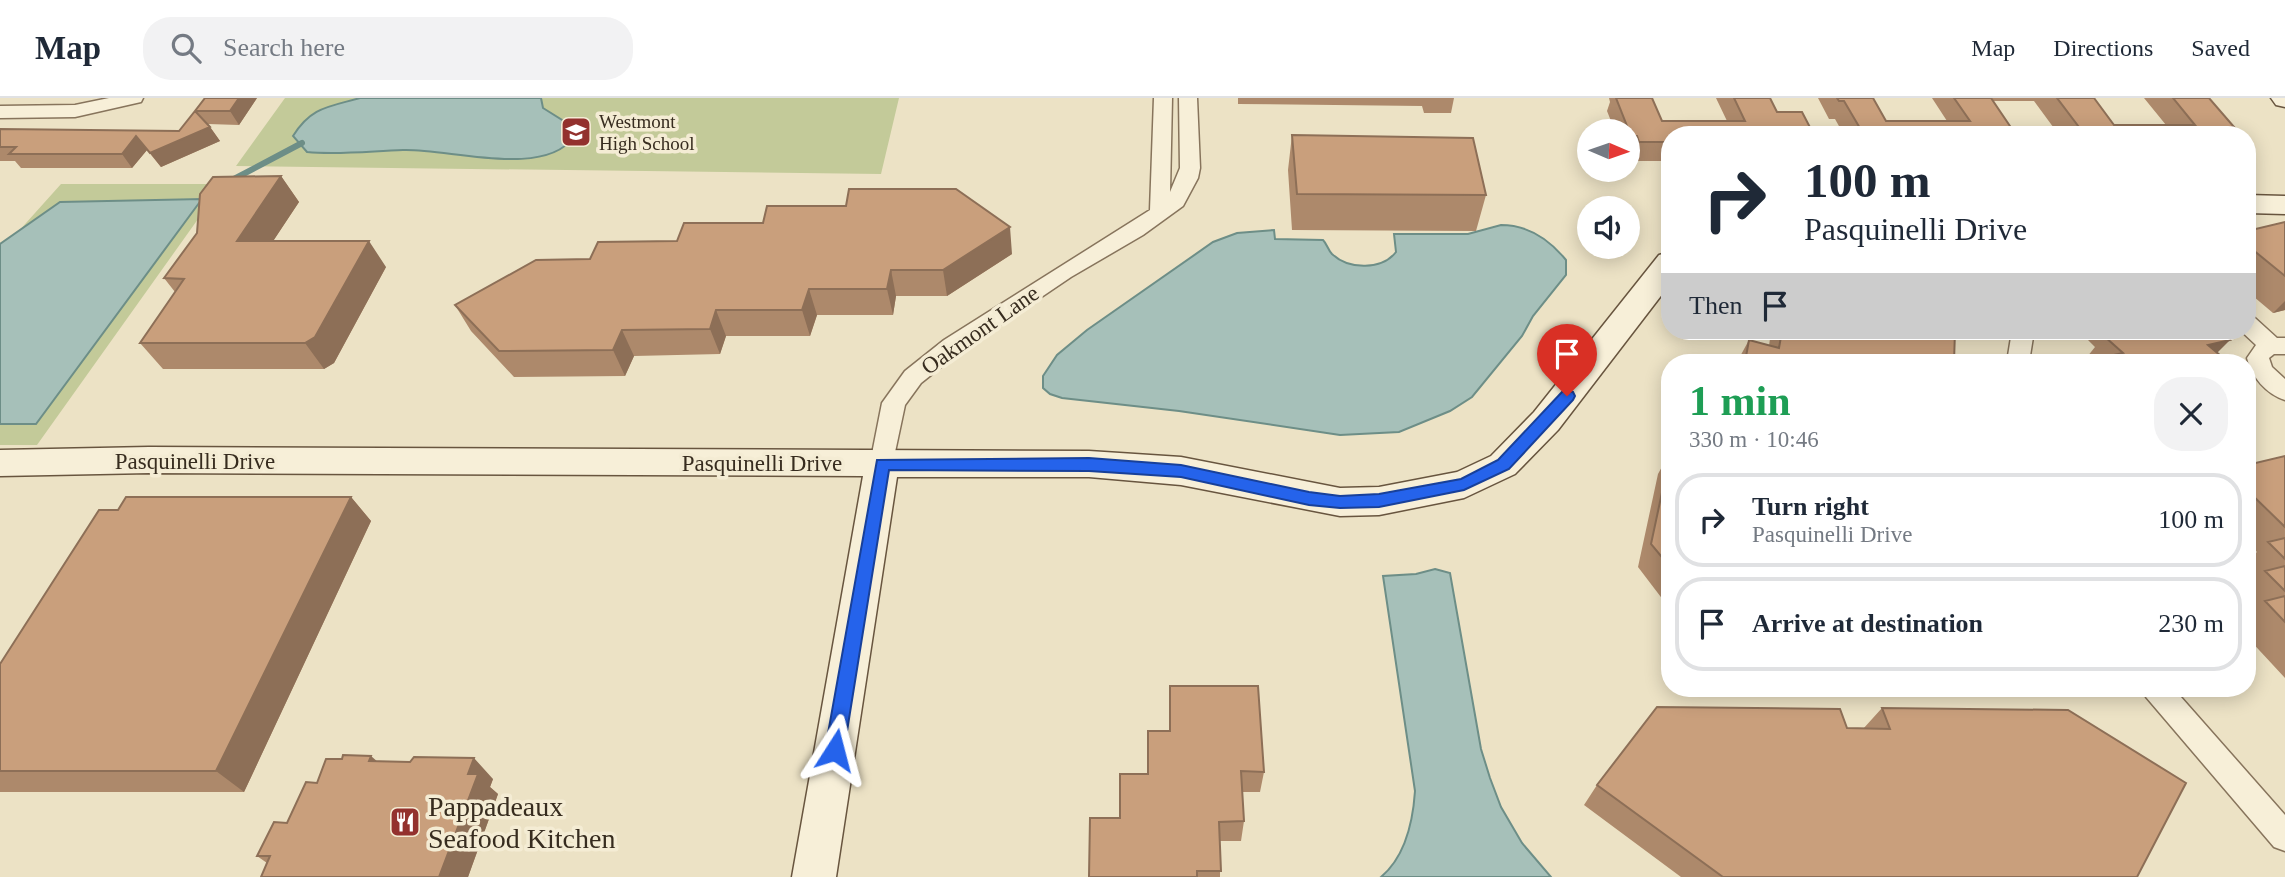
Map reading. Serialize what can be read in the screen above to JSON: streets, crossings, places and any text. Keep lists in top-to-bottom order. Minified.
{"streets":{"street":["Oakmont Lane","Pasquinelli Drive"]},"crossings":[["Oakmont Lane","Pasquinelli Drive"]],"places":{"school or university":["Westmont High School"],"restaurant":["Pappadeaux Seafood Kitchen"]},"north":"right","page":{"header":"Map","search":"Search here","nav":["Map","Directions","Saved"],"turn":["100 m","Pasquinelli Drive"],"then":"Then","heading":["1 min","330 m · 10:46"],"list":[{"name":"Turn right","note":"Pasquinelli Drive","value":"100 m"},{"name":"Arrive at destination","value":"230 m"}]}}
